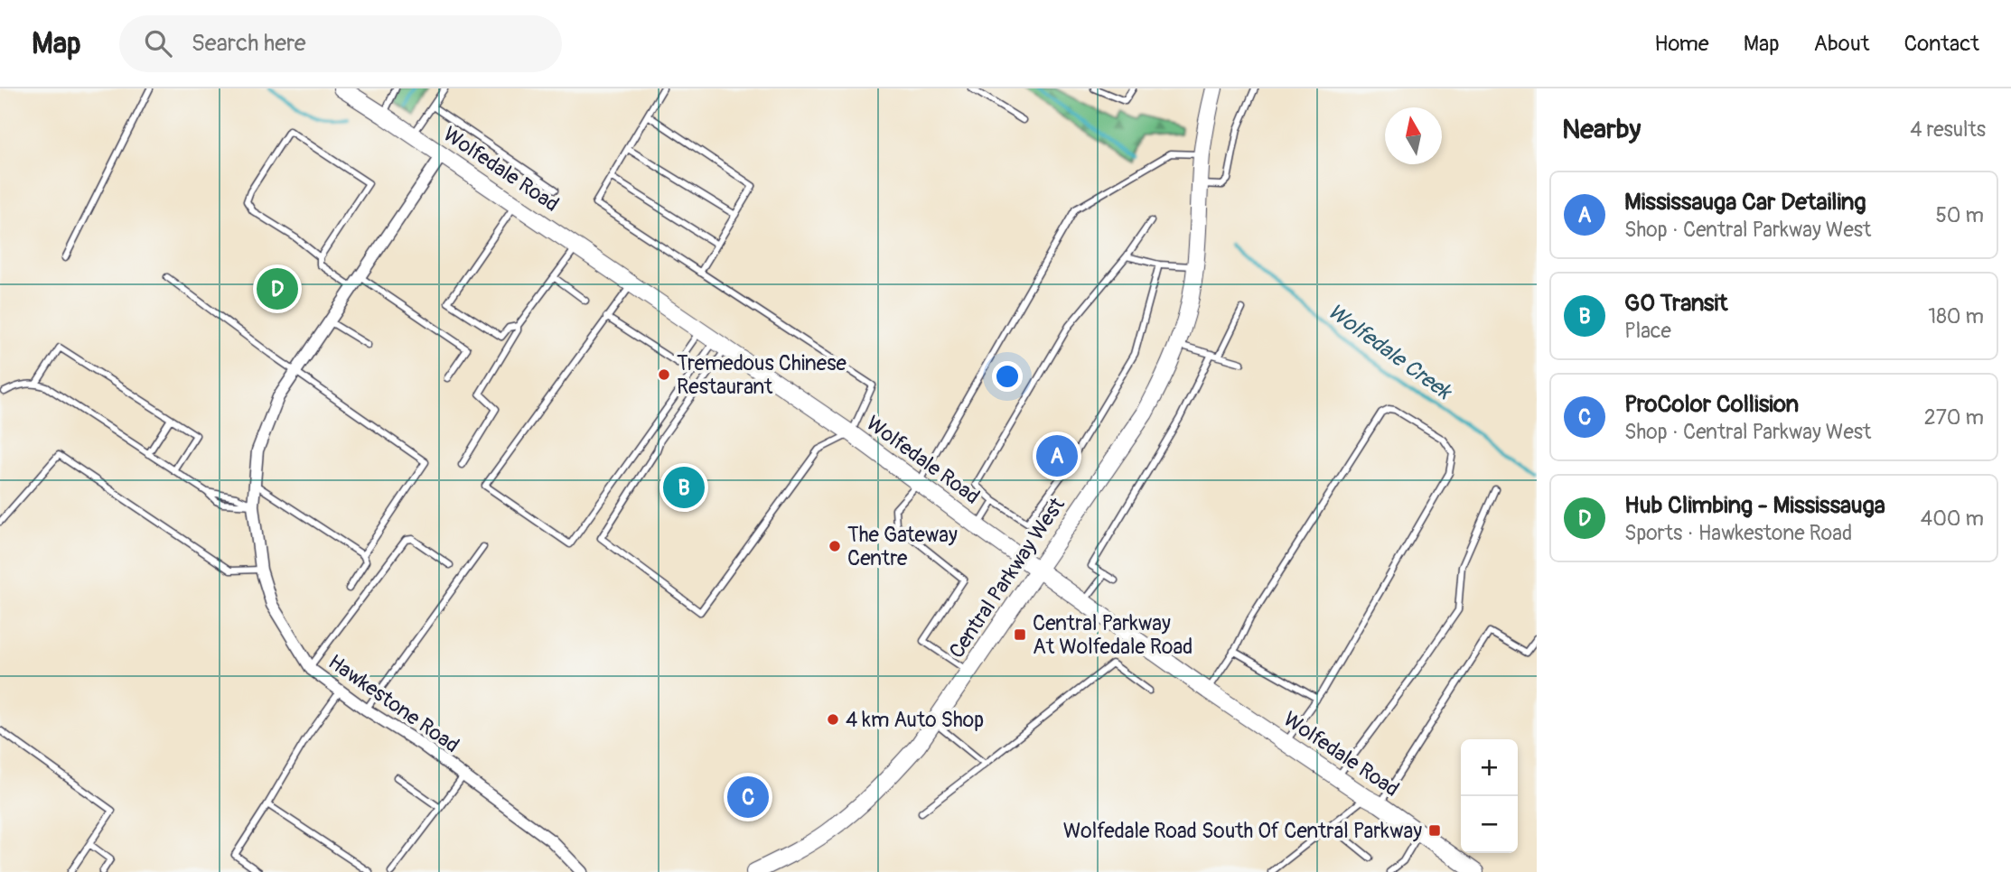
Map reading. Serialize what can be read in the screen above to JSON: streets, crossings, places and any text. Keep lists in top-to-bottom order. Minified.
{"streets":{"street":["Wolfedale Road","Central Parkway West","Hawkestone Road"]},"crossings":[["Wolfedale Road","Central Parkway West"],["Wolfedale Road","Hawkestone Road"]],"water":["Wolfedale Creek"],"places":{"other":["Tremedous Chinese Restaurant","The Gateway Centre","4 km Auto Shop"],"transit":["Central Parkway At Wolfedale Road","Wolfedale Road South Of Central Parkway"]},"north":"top","page":{"header":"Map","search":"Search here","nav":["Home","Map","About","Contact"],"heading":["Nearby","4 results"],"list":[{"mark":"A","name":"Mississauga Car Detailing","note":"Shop · Central Parkway West","value":"50 m"},{"mark":"B","name":"GO Transit","note":"Place","value":"180 m"},{"mark":"C","name":"ProColor Collision","note":"Shop · Central Parkway West","value":"270 m"},{"mark":"D","name":"Hub Climbing - Mississauga","note":"Sports · Hawkestone Road","value":"400 m"}],"pins":["D","A","B","C"],"map_buttons":["+","−"]}}
